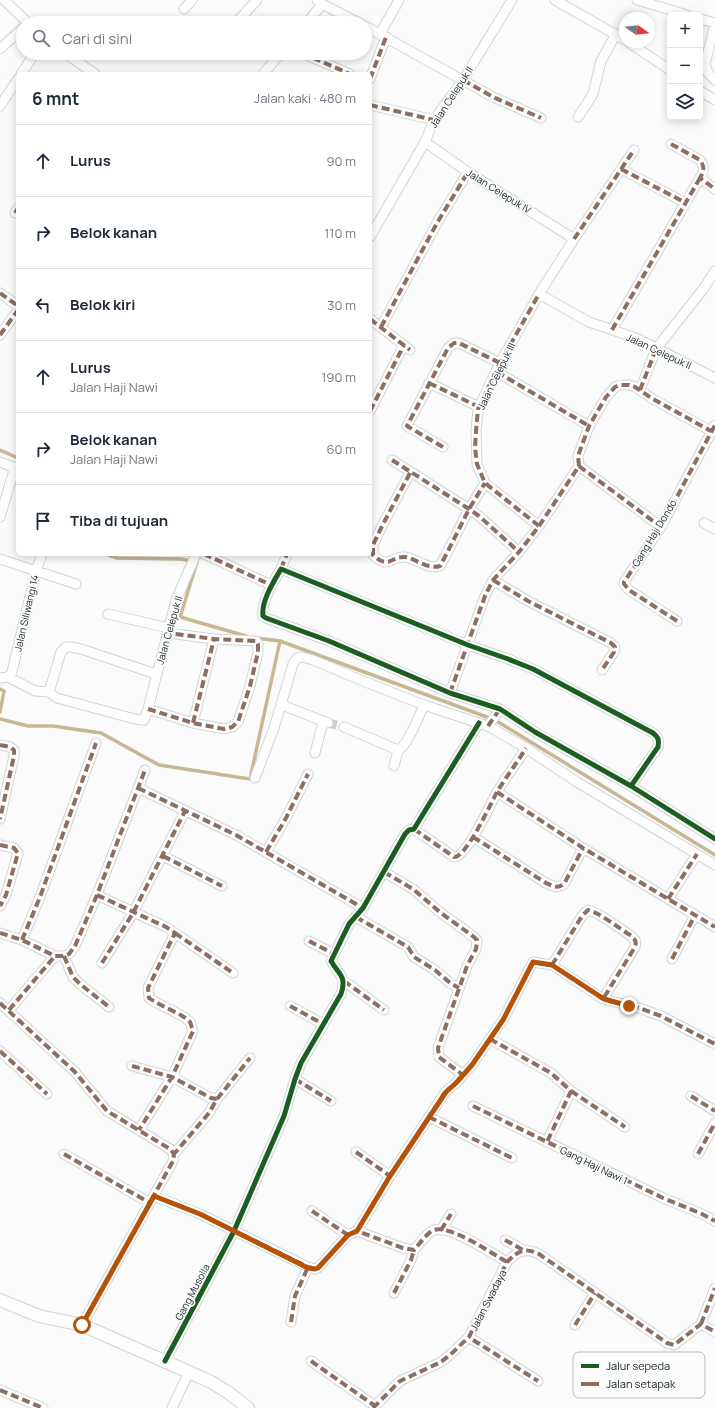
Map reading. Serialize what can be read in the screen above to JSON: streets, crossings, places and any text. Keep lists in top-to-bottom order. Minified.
{"streets":{"street":["Jalan Celepuk II","Jalan Celepuk IV","Jalan Celepuk III","Gang Haji Dondo","Jalan Siliwangi 14","Gang Haji Nawi 1","Gang Musolla","Jalan Swadaya"]},"crossings":[["Jalan Celepuk II","Jalan Celepuk IV"],["Jalan Celepuk II","Jalan Celepuk III"],["Jalan Celepuk IV","Jalan Celepuk III"]],"legend":["Jalur sepeda","Jalan setapak"],"north":"right","page":{"map_buttons":["+","−"],"search":"Cari di sini","heading":["6 mnt","Jalan kaki · 480 m"],"list":[["Lurus","90 m"],["Belok kanan","110 m"],["Belok kiri","30 m"],["Lurus","Jalan Haji Nawi","190 m"],["Belok kanan","Jalan Haji Nawi","60 m"],"Tiba di tujuan"]}}
